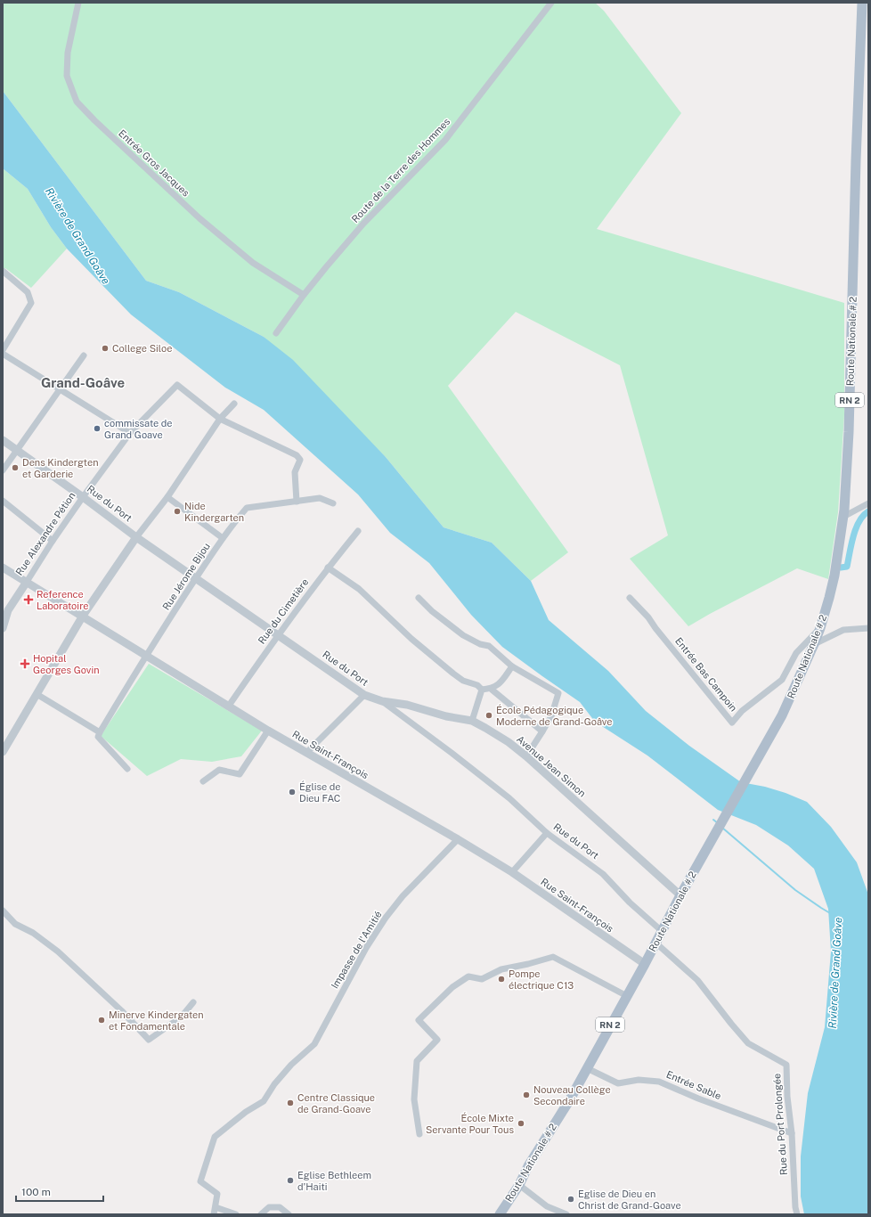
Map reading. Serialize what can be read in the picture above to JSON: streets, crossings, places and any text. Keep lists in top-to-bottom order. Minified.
{"streets":{"main road":["Route Nationale # 2","RN 2"],"street":["Entrée Gros Jacques","Route de la Terre des Hommes","Rue du Port","Rue Alexandre Pétion","Rue Jérome Bijou","Rue du Cimetière","Entrée Bas Campoin","Rue Saint-François","Avenue Jean Simon","Impasse de l'Amitié","Entrée Sable","Rue du Port Prolongée"]},"crossings":[["Entrée Gros Jacques","Route de la Terre des Hommes"],["Route Nationale # 2","Rue du Port"],["Route Nationale # 2","Entrée Bas Campoin"],["Route Nationale # 2","Rue Saint-François"],["Route Nationale # 2","Avenue Jean Simon"],["Route Nationale # 2","Entrée Sable"],["Route Nationale # 2","Rue du Port Prolongée"],["Rue du Port","Rue Alexandre Pétion"],["Rue du Port","Rue Jérome Bijou"],["Rue du Port","Rue du Cimetière"],["Rue du Port","Avenue Jean Simon"],["Rue Alexandre Pétion","Rue Saint-François"],["Rue Jérome Bijou","Rue Saint-François"],["Rue du Cimetière","Rue Saint-François"],["Rue Saint-François","Impasse de l'Amitié"],["Entrée Sable","Rue du Port Prolongée"]],"districts":["Grand-Goâve"],"water":["Rivière de Grand Goâve"],"places":{"other":["College Siloe","commissate de Grand Goave","Dens Kindergten et Garderie","Nide Kindergarten","École Pédagogique Moderne de Grand-Goâve","Église de Dieu FAC","Pompe électrique C13","Minerve Kindergaten et Fondamentale","Nouveau Collège Secondaire","Centre Classique de Grand-Goave","École Mixte Servante Pour Tous","Eglise Bethleem d'Haiti","Eglise de Dieu en Christ de Grand-Goave"],"health":["Reference Laboratoire","Hopital Georges Govin"]},"scale_bar":"100 m"}
